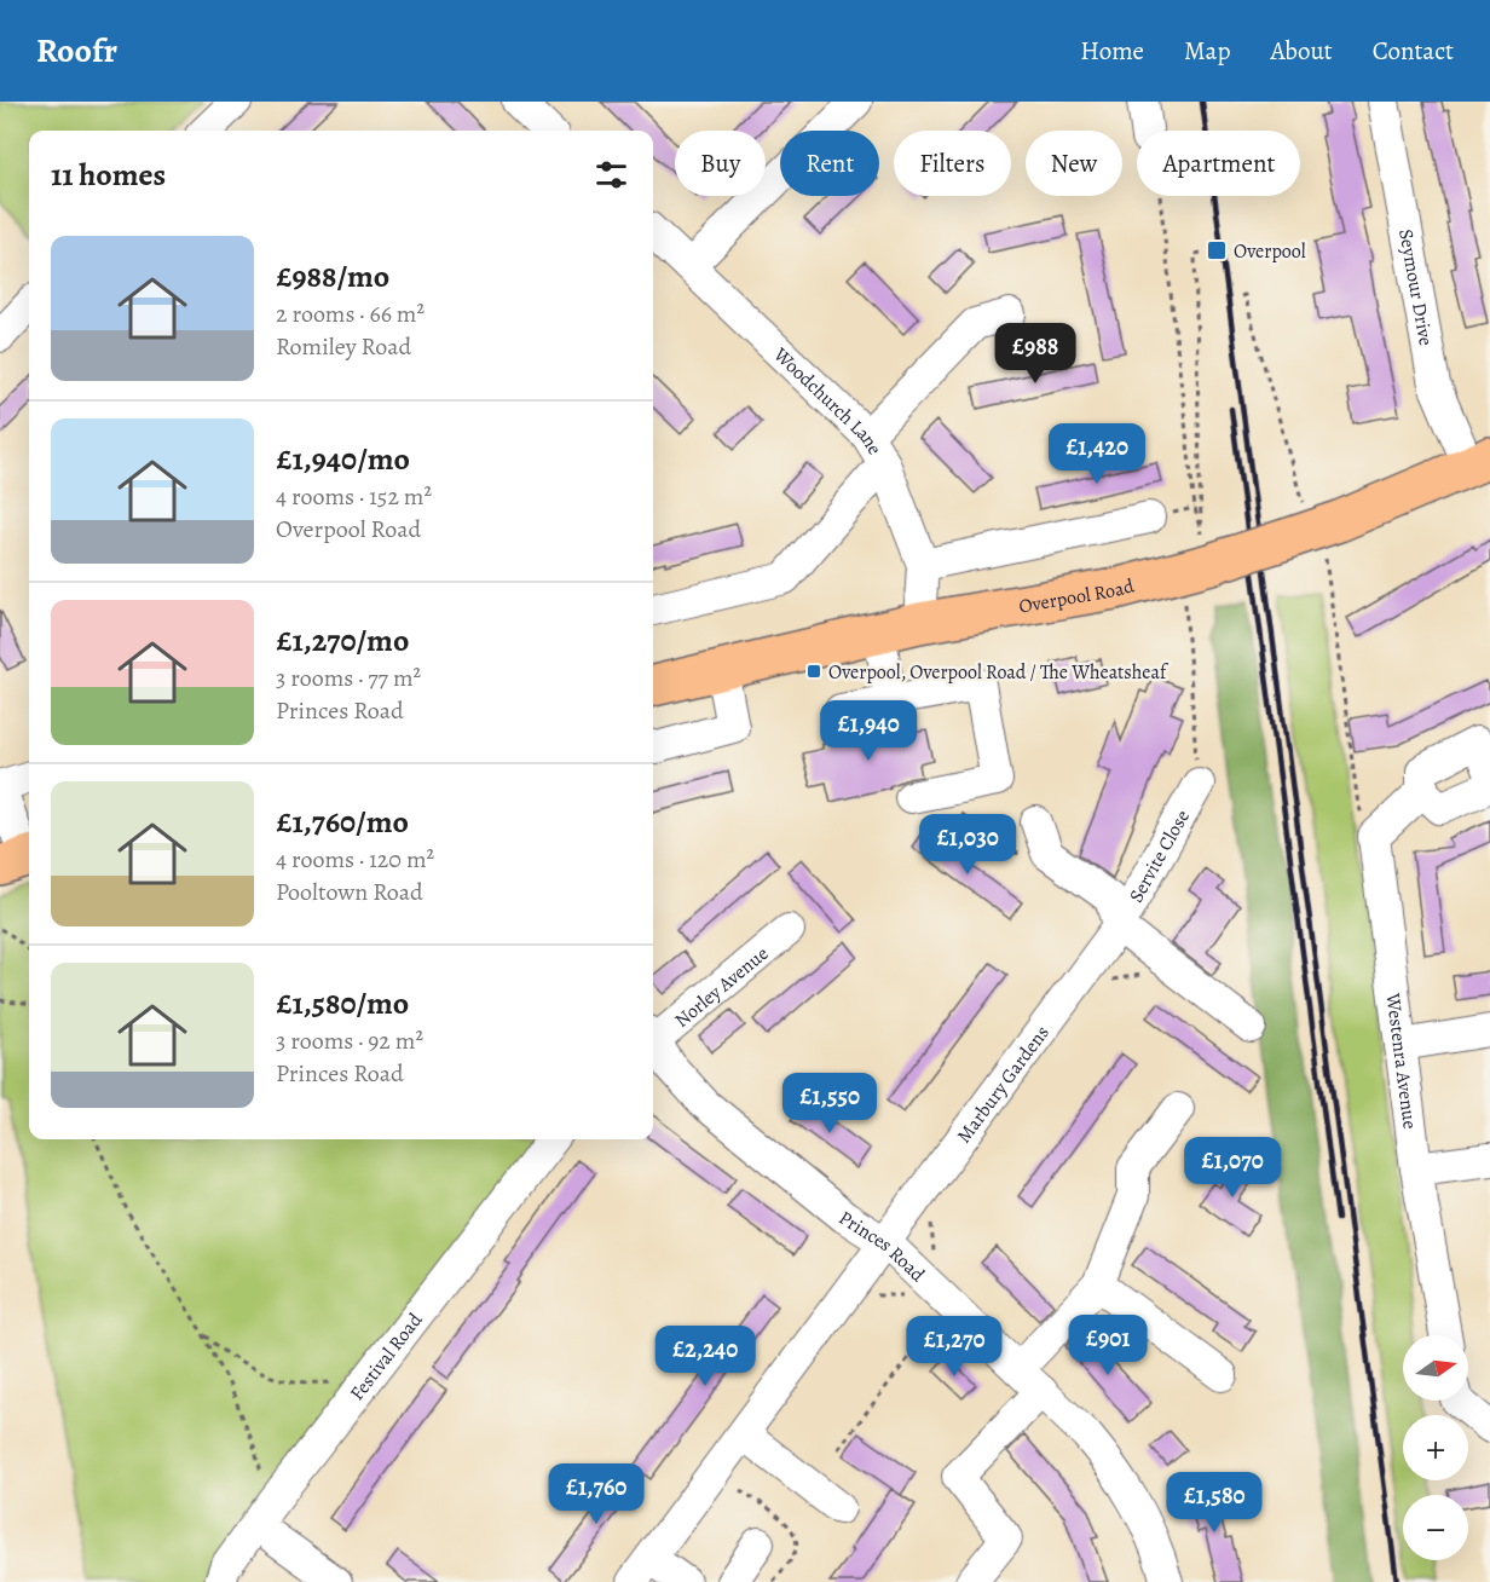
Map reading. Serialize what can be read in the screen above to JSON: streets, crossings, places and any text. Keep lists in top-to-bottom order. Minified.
{"streets":{"main road":["Overpool Road"],"street":["Seymour Drive","Woodchurch Lane","Servite Close","Norley Avenue","Westenra Avenue","Marbury Gardens","Princes Road","Festival Road"]},"crossings":[["Seymour Drive","Overpool Road"],["Woodchurch Lane","Overpool Road"],["Servite Close","Marbury Gardens"],["Marbury Gardens","Princes Road"]],"places":{"transit":["Overpool","Overpool, Overpool Road / The Wheatsheaf"]},"north":"right","page":{"header":"Roofr","nav":["Home","Map","About","Contact"],"chip":["Buy","Rent","Filters","New","Apartment"],"heading":"11 homes","list":[{"name":"£988/mo","note":"2 rooms · 66 m² · Romiley Road"},{"name":"£1,940/mo","note":"4 rooms · 152 m² · Overpool Road"},{"name":"£1,270/mo","note":"3 rooms · 77 m² · Princes Road"},{"name":"£1,760/mo","note":"4 rooms · 120 m² · Pooltown Road"},{"name":"£1,580/mo","note":"3 rooms · 92 m² · Princes Road"}],"price":["£988","£1,420","£1,940","£1,030","£1,550","£1,070","£901","£1,270","£2,240","£1,760","£1,580"],"map_buttons":["+","−"]}}
